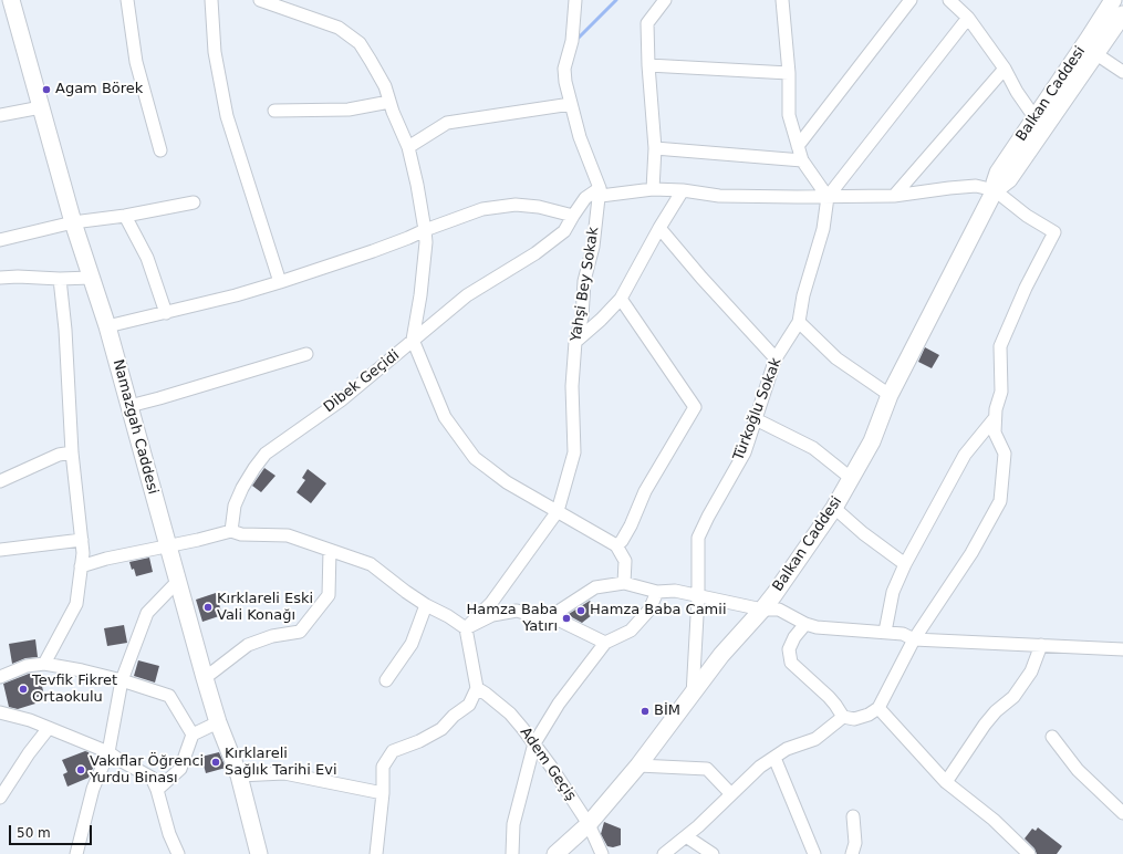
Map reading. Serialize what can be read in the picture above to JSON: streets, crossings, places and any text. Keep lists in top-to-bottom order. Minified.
{"streets":{"main road":["Balkan Caddesi","Namazgah Caddesi"],"street":["Yahşi Bey Sokak","Dibek Geçidi","Türkoğlu Sokak","Adem Geçiş"]},"crossings":[["Balkan Caddesi","Türkoğlu Sokak"],["Balkan Caddesi","Adem Geçiş"],["Yahşi Bey Sokak","Dibek Geçidi"]],"places":["Agam Börek","Kırklareli Eski Vali Konağı","Hamza Baba Camii","Hamza Baba Yatırı","Tevfik Fikret Ortaokulu","BİM","Kırklareli Sağlık Tarihi Evi","Vakıflar Öğrenci Yurdu Binası"],"scale_bar":"50 m"}
